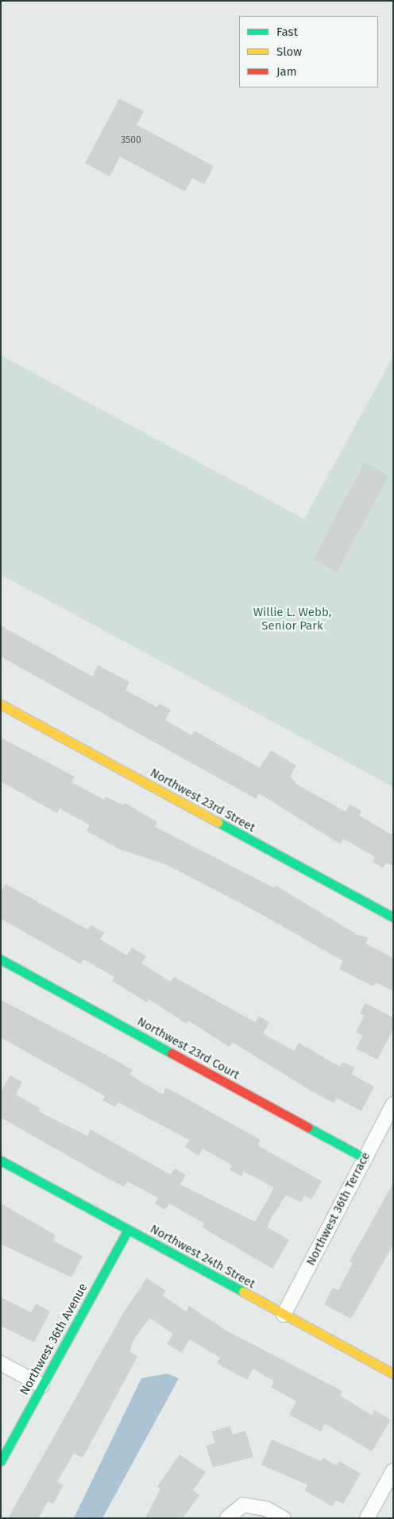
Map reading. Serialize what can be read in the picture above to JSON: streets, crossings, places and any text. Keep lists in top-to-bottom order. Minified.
{"streets":{"street":["Northwest 23rd Street","Northwest 23rd Court","Northwest 36th Terrace","Northwest 24th Street","Northwest 36th Avenue"]},"crossings":[["Northwest 23rd Court","Northwest 36th Terrace"],["Northwest 36th Terrace","Northwest 24th Street"],["Northwest 24th Street","Northwest 36th Avenue"]],"parks":["Willie L. Webb, Senior Park"],"house_numbers":["3500"],"legend":["Fast","Slow","Jam"]}
